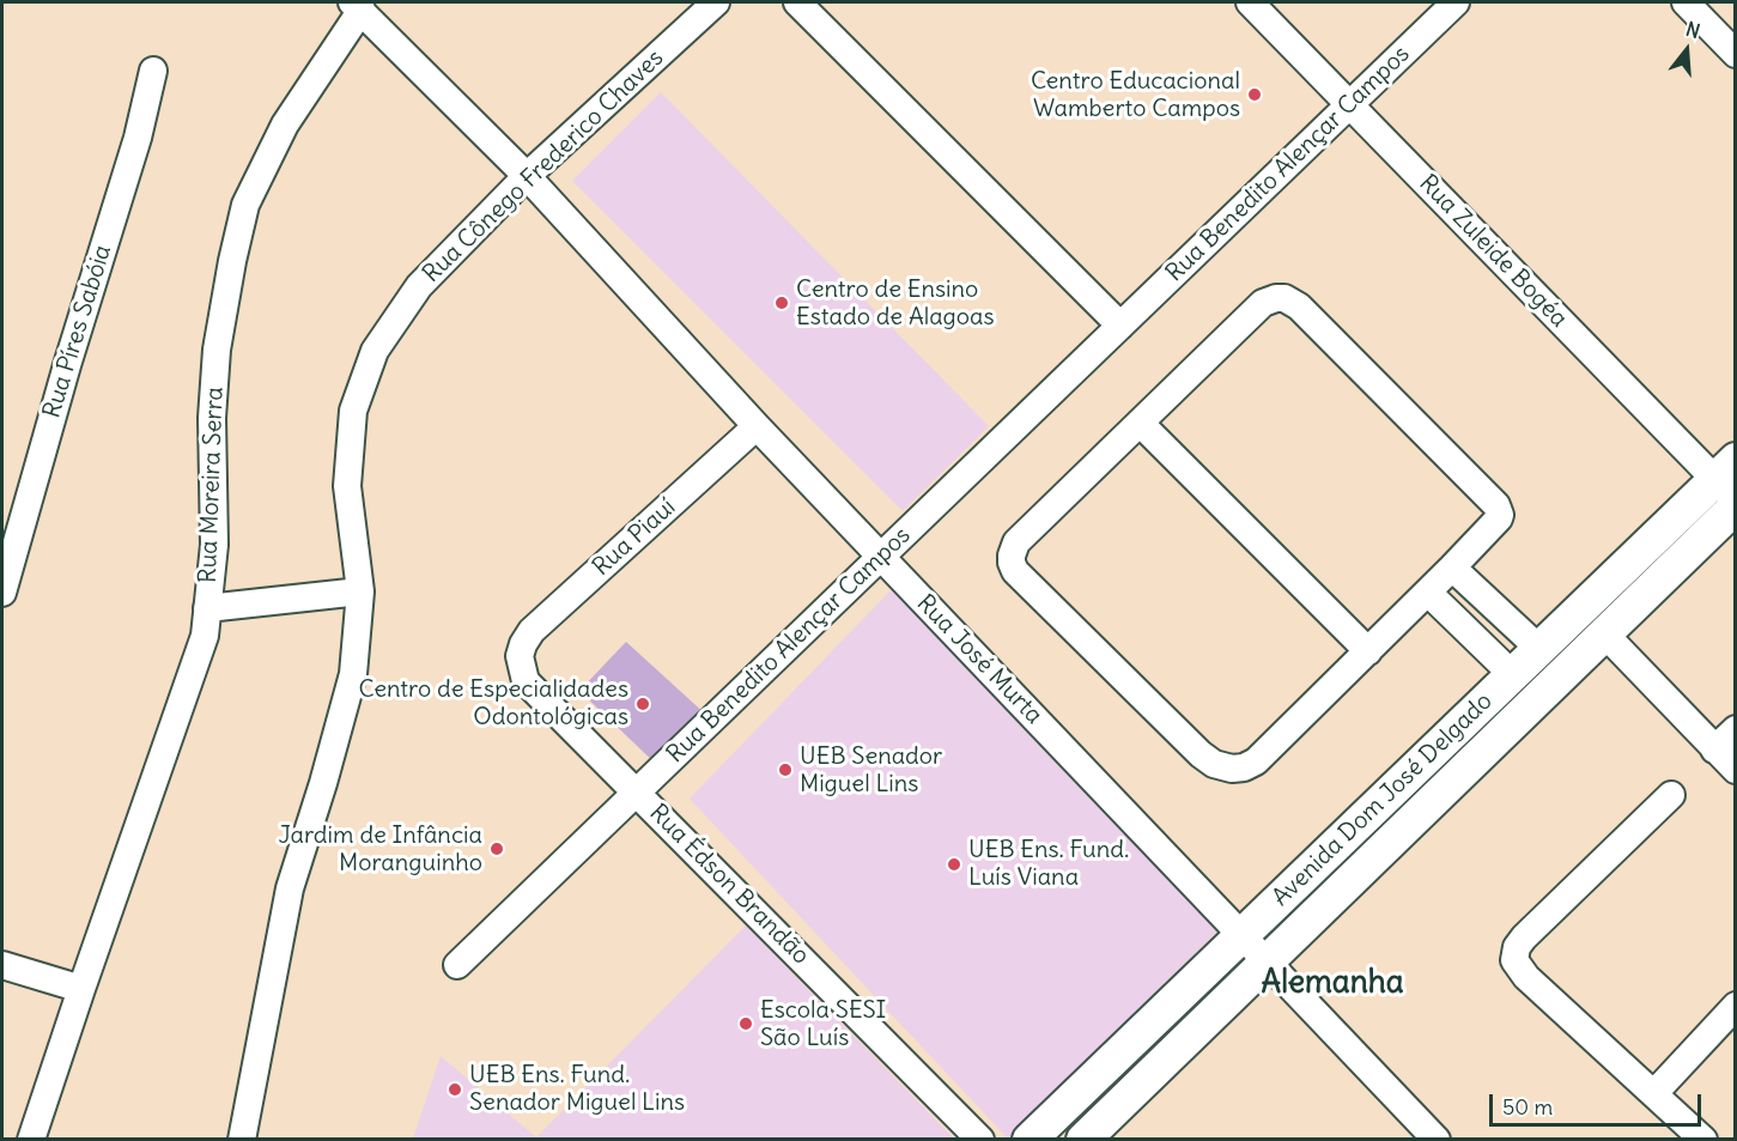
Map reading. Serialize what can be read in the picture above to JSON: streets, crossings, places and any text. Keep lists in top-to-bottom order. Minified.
{"streets":{"street":["Rua Benedito Alençar Campos","Rua Cônego Frederico Chaves","Rua Zuleide Bogéa","Rua Píres Sabóia","Rua Moreira Serra","Rua Piauí","Rua José Murta","Avenida Dom José Delgado","Rua Édson Brandão"]},"crossings":[["Rua Benedito Alençar Campos","Rua Zuleide Bogéa"],["Rua Benedito Alençar Campos","Rua José Murta"],["Rua Benedito Alençar Campos","Rua Édson Brandão"],["Rua Cônego Frederico Chaves","Rua José Murta"],["Rua Zuleide Bogéa","Avenida Dom José Delgado"],["Rua Moreira Serra","Rua José Murta"],["Rua Piauí","Rua José Murta"],["Rua Piauí","Rua Édson Brandão"],["Rua José Murta","Avenida Dom José Delgado"]],"districts":["Alemanha"],"places":["Centro Educacional Wamberto Campos","Centro de Ensino Estado de Alagoas","Centro de Especialidades Odontológicas","UEB Senador Miguel Lins","Jardim de Infância Moranguinho","UEB Ens. Fund. Luís Viana","Escola SESI São Luís","UEB Ens. Fund. Senador Miguel Lins"],"scale_bar":"50 m","north":"top"}
